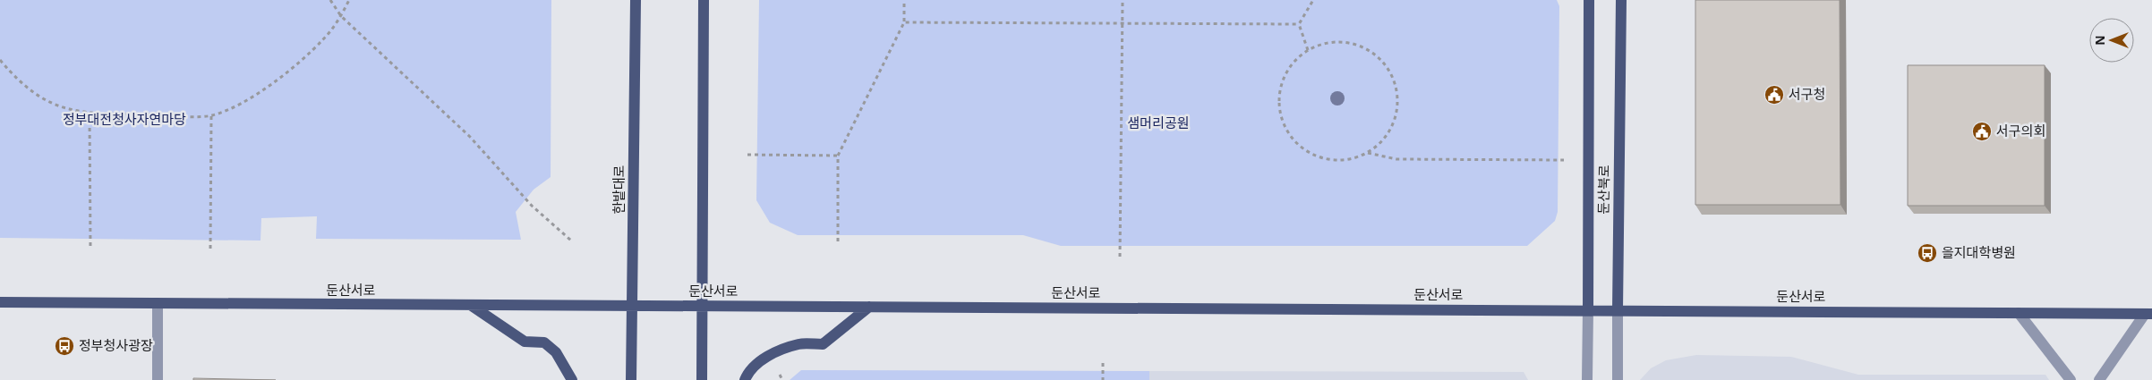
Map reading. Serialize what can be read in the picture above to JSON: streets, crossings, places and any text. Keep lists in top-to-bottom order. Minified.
{"streets":{"main road":["한밭대로","둔산북로","둔산서로"]},"crossings":[["한밭대로","둔산서로"],["둔산북로","둔산서로"]],"parks":["정부대전청사자연마당","샘머리공원"],"places":{"public building":["서구청","서구의회"],"bus stop":["을지대학병원","정부청사광장"]},"north":"left"}
